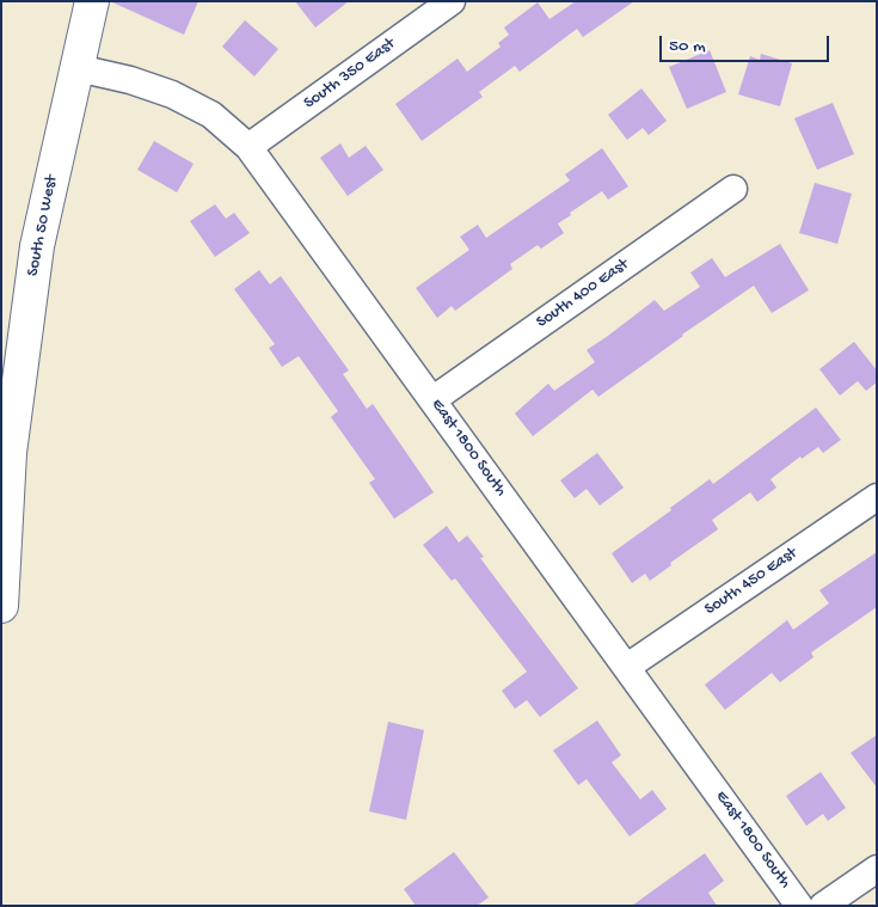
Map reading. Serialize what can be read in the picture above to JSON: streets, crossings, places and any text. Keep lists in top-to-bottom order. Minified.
{"streets":{"street":["South 350 East","South 50 West","South 400 East","East 1800 South","South 450 East"]},"crossings":[["South 350 East","East 1800 South"],["South 50 West","East 1800 South"],["South 400 East","East 1800 South"],["East 1800 South","South 450 East"]],"scale_bar":"50 m"}
